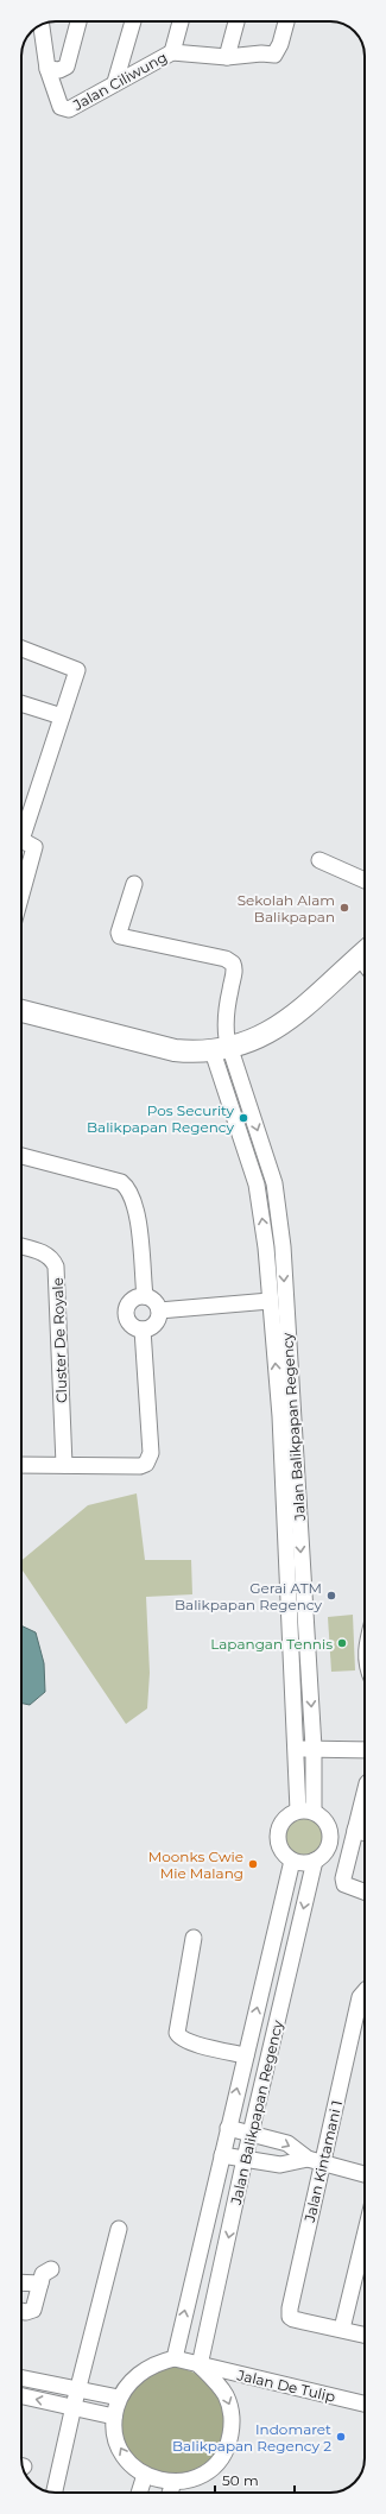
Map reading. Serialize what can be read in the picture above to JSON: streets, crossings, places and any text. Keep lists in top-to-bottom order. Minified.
{"streets":{"street":["Jalan Ciliwung","Cluster De Royale","Jalan Balikpapan Regency","Jalan Kintamani 1","Jalan De Tulip"]},"crossings":[["Jalan Balikpapan Regency","Jalan De Tulip"]],"places":["Sekolah Alam Balikpapan","Pos Security Balikpapan Regency","Gerai ATM Balikpapan Regency","Lapangan Tennis","Moonks Cwie Mie Malang","Indomaret Balikpapan Regency 2"],"scale_bar":"50 m"}
